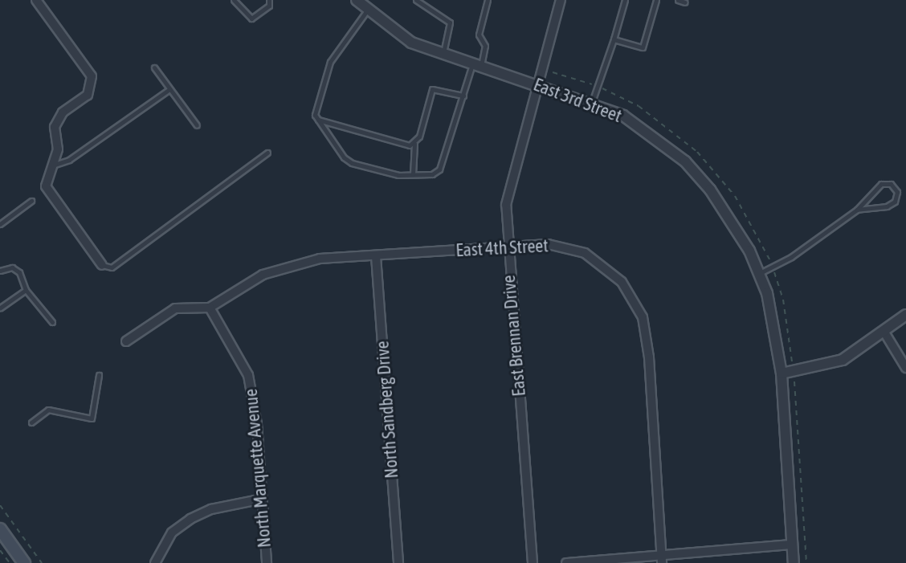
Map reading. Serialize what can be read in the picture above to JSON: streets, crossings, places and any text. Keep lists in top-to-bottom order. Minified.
{"streets":{"street":["East 3rd Street","East 4th Street","East Brennan Drive","North Sandberg Drive","North Marquette Avenue"]},"crossings":[["East 3rd Street","East Brennan Drive"],["East 4th Street","East Brennan Drive"],["East 4th Street","North Sandberg Drive"],["East 4th Street","North Marquette Avenue"]]}
